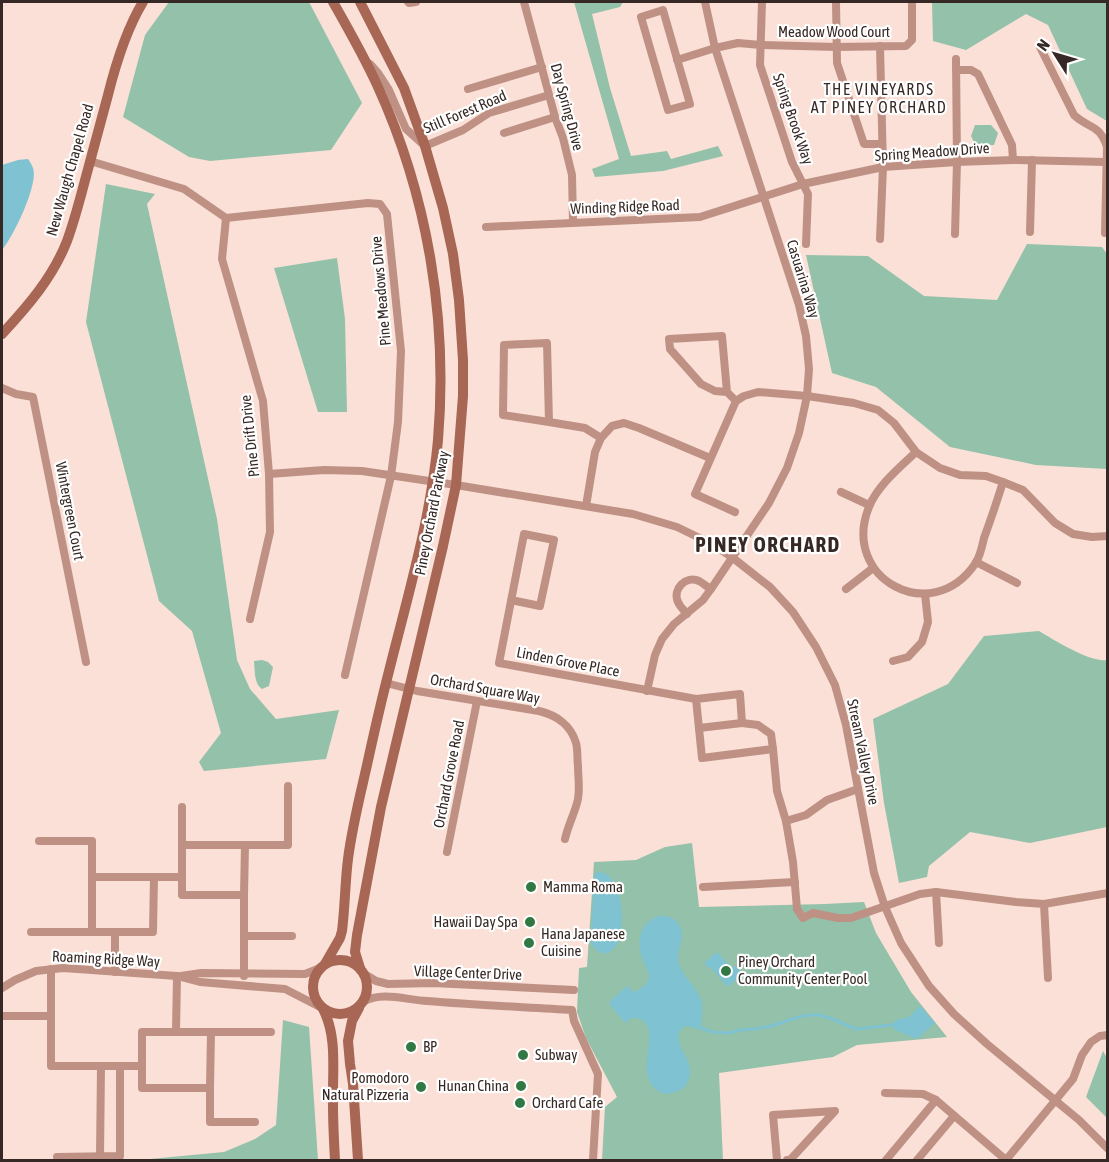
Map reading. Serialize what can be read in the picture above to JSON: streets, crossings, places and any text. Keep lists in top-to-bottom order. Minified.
{"streets":{"street":["Meadow Wood Court","Day Spring Drive","Still Forest Road","Spring Brook Way","Spring Meadow Drive","New Waugh Chapel Road","Winding Ridge Road","Casuarina Way","Pine Meadows Drive","Pine Drift Drive","Wintergreen Court","Piney Orchard Parkway","Linden Grove Place","Orchard Square Way","Stream Valley Drive","Orchard Grove Road","Roaming Ridge Way","Village Center Drive"]},"crossings":[["Meadow Wood Court","Spring Brook Way"],["Meadow Wood Court","Casuarina Way"],["Day Spring Drive","Still Forest Road"],["Day Spring Drive","Winding Ridge Road"],["Still Forest Road","Piney Orchard Parkway"],["Spring Brook Way","Spring Meadow Drive"],["Spring Meadow Drive","Winding Ridge Road"],["Spring Meadow Drive","Casuarina Way"],["Winding Ridge Road","Casuarina Way"],["Casuarina Way","Stream Valley Drive"],["Pine Meadows Drive","Pine Drift Drive"],["Pine Meadows Drive","Stream Valley Drive"],["Pine Drift Drive","Stream Valley Drive"],["Piney Orchard Parkway","Orchard Square Way"],["Piney Orchard Parkway","Stream Valley Drive"],["Piney Orchard Parkway","Roaming Ridge Way"],["Piney Orchard Parkway","Village Center Drive"],["Orchard Square Way","Orchard Grove Road"],["Roaming Ridge Way","Village Center Drive"]],"districts":["THE VINEYARDS AT PINEY ORCHARD","PINEY ORCHARD"],"places":["Mamma Roma","Hawaii Day Spa","Hana Japanese Cuisine","Piney Orchard Community Center Pool","BP","Subway","Hunan China","Pomodoro Natural Pizzeria","Orchard Cafe"],"north":"top left"}
